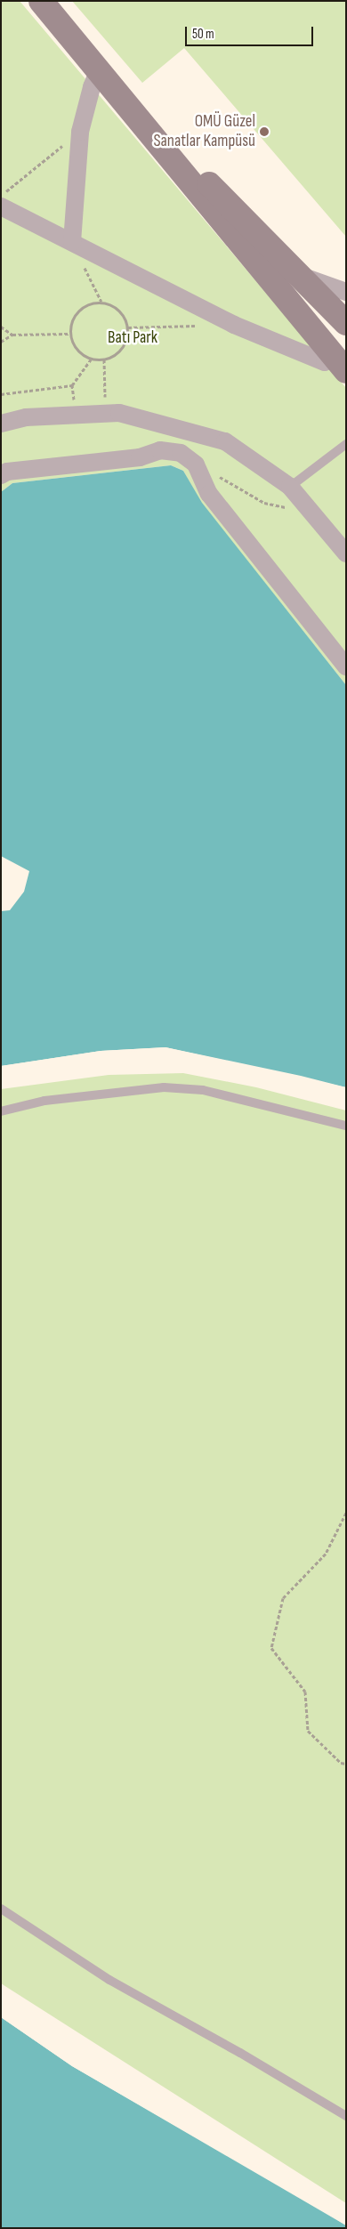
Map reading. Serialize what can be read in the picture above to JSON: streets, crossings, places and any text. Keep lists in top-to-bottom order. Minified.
{"parks":["Batı Park"],"places":["OMÜ Güzel Sanatlar Kampüsü"],"scale_bar":"50 m"}
